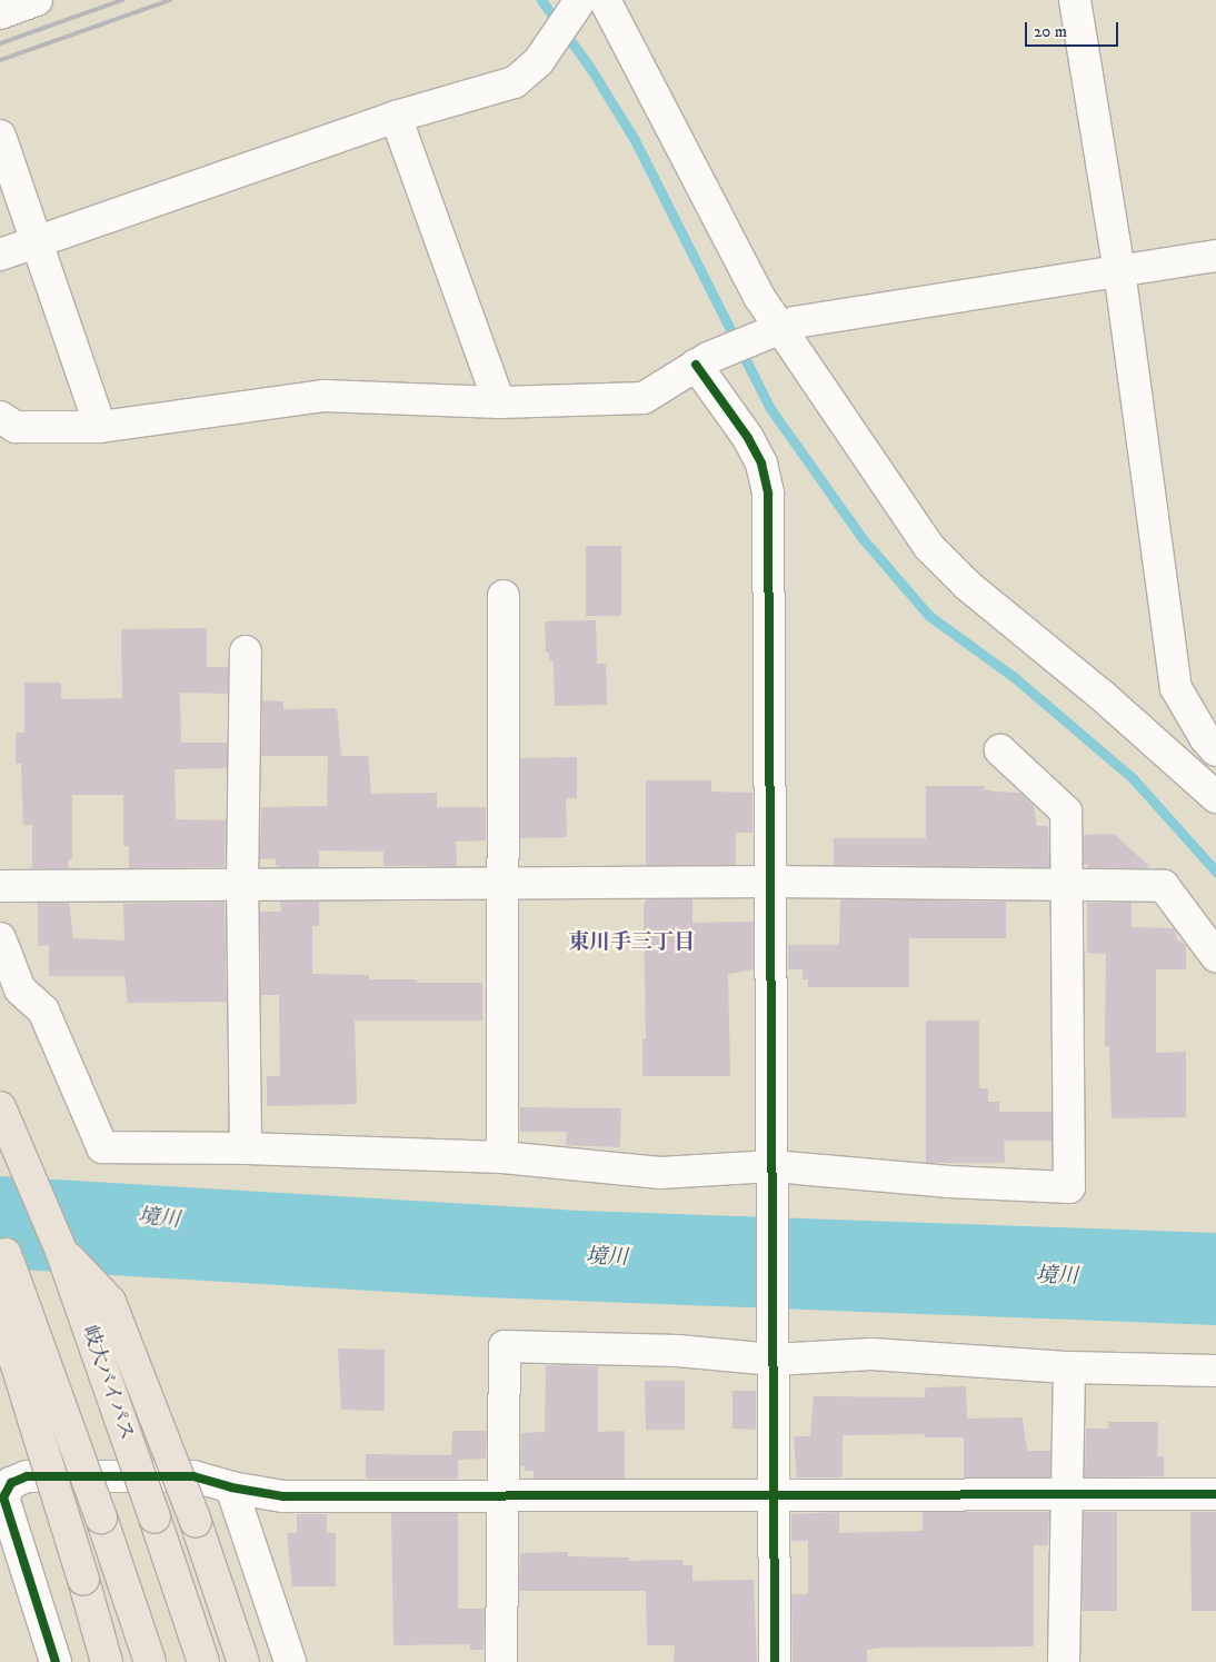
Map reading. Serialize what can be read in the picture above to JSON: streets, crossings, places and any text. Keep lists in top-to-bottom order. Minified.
{"streets":{"highway":["岐大バイパス"]},"districts":["東川手三丁目"],"water":["境川"],"scale_bar":"20 m"}
